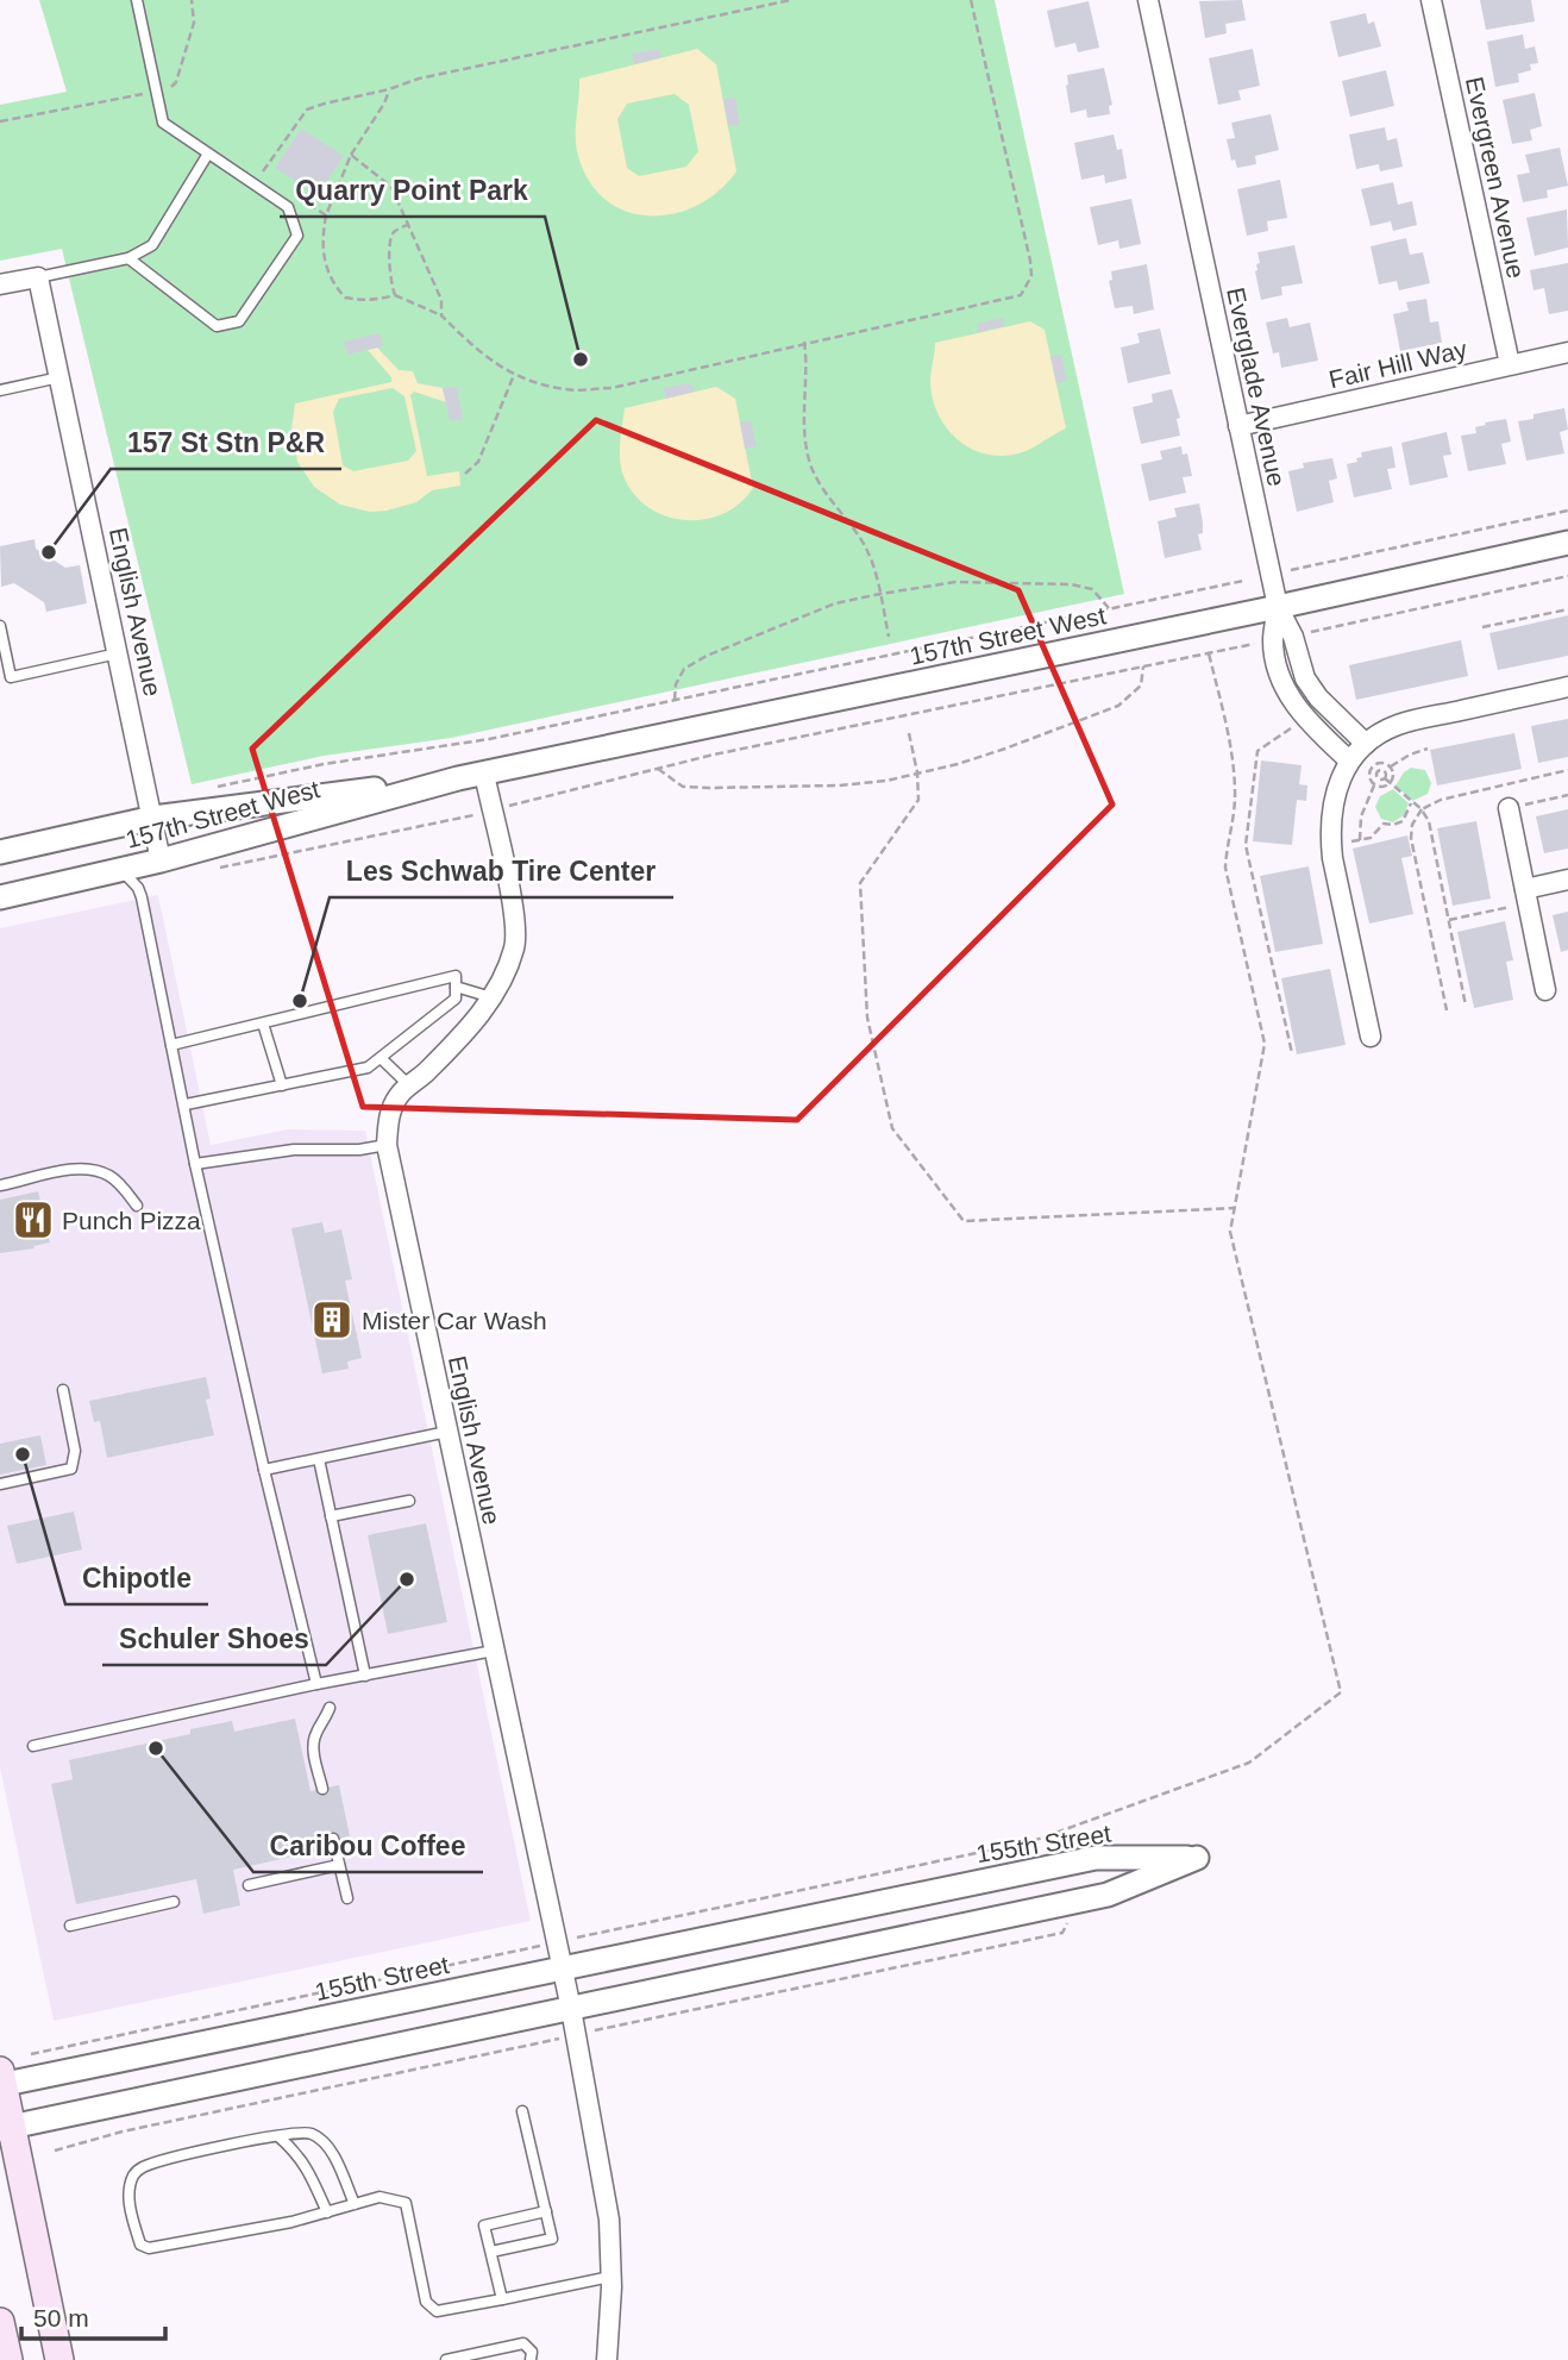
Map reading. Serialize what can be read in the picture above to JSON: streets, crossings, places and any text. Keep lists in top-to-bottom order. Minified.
{"streets":{"street":["Evergreen Avenue","Fair Hill Way","Everglade Avenue","English Avenue","157th Street West","155th Street"]},"crossings":[["Evergreen Avenue","Fair Hill Way"],["Fair Hill Way","Everglade Avenue"],["Everglade Avenue","157th Street West"],["English Avenue","157th Street West"],["English Avenue","155th Street"]],"places":{"other":["Quarry Point Park","157 St Stn P&R","Les Schwab Tire Center","Chipotle","Schuler Shoes","Caribou Coffee"],"restaurant":["Punch Pizza"],"building":["Mister Car Wash"]},"scale_bar":"50 m"}
